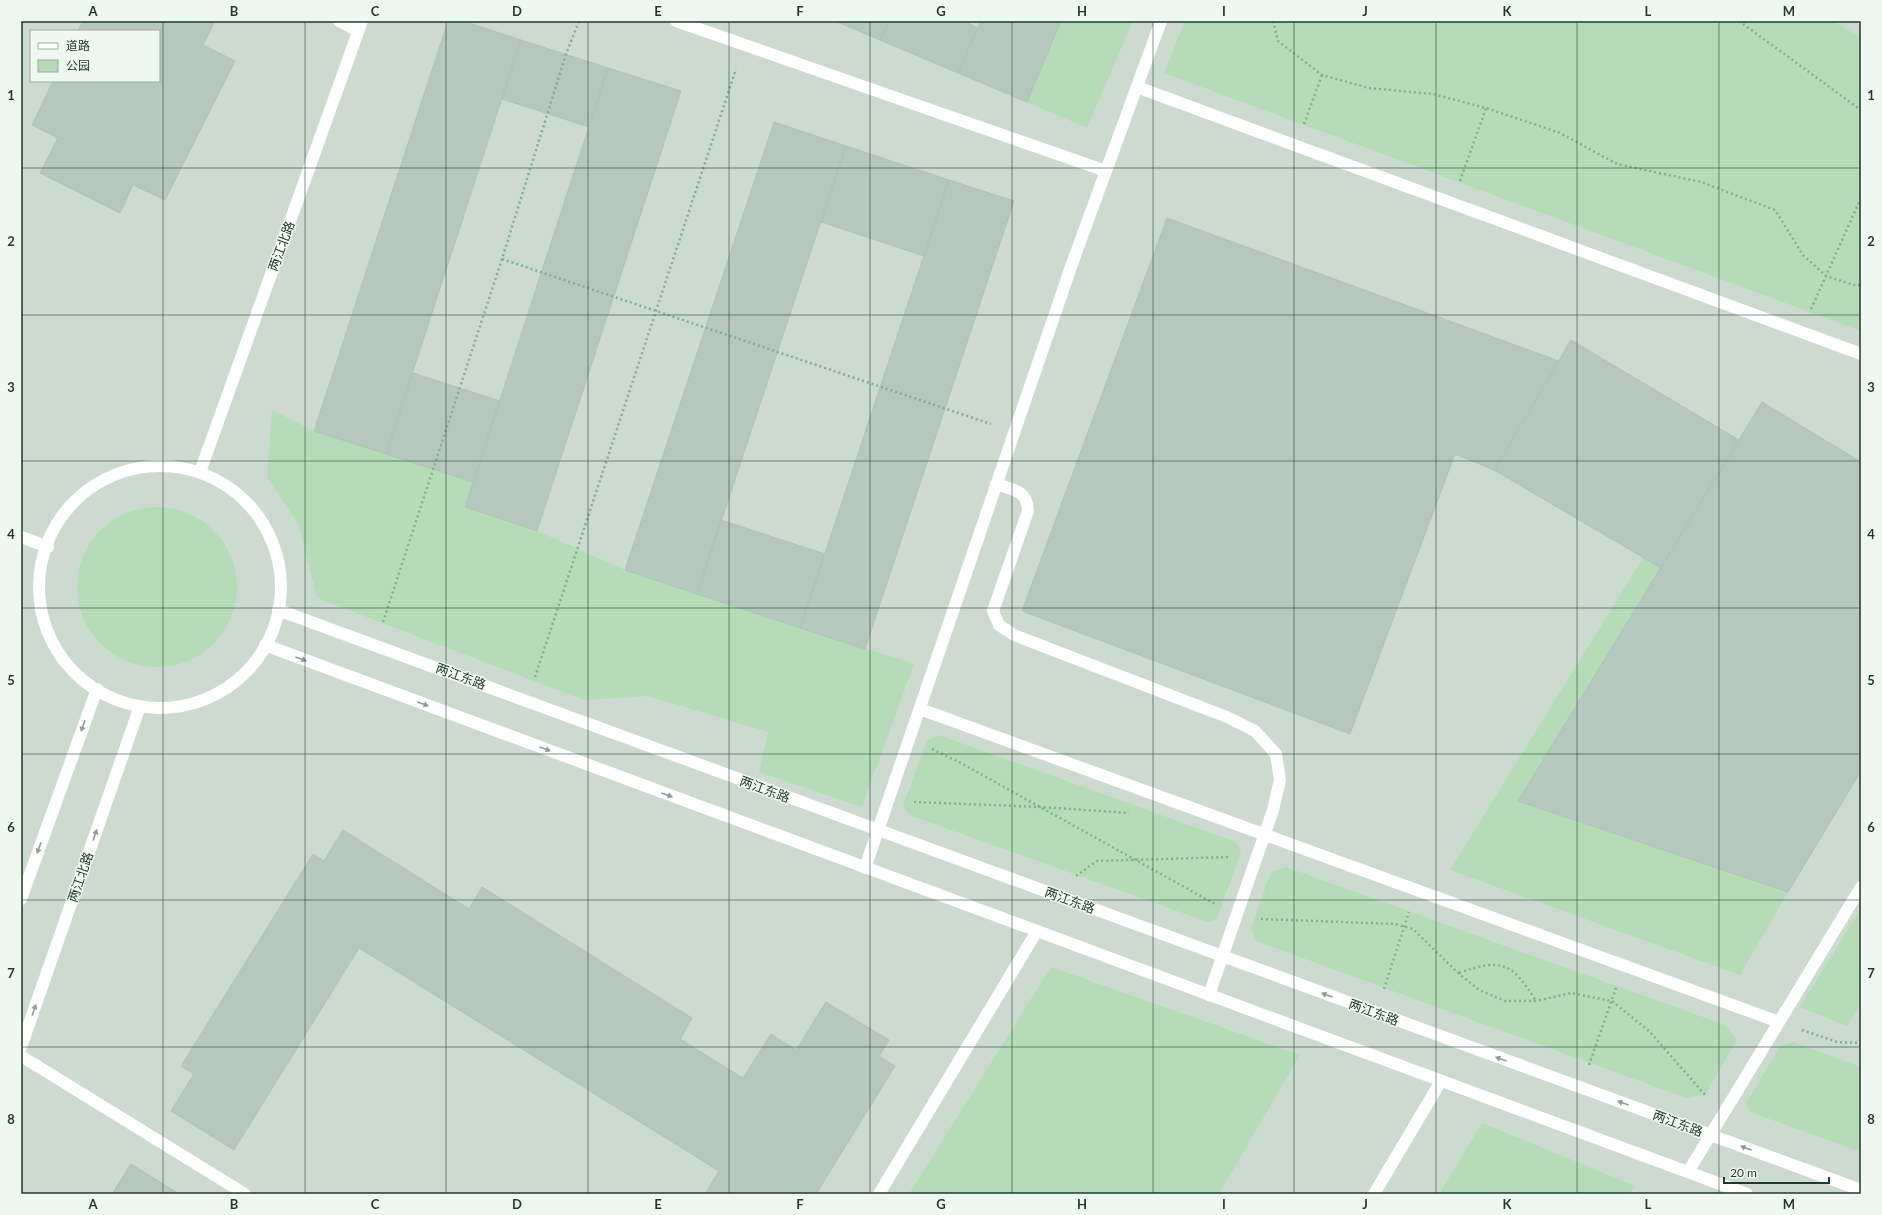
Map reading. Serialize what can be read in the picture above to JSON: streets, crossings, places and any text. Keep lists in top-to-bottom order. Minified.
{"streets":{"street":["两江北路","两江东路"]},"legend":["道路","公园"],"scale_bar":"20 m","grid":{"columns":["A","B","C","D","E","F","G","H","I","J","K","L","M"],"rows":["1","2","3","4","5","6","7","8"]}}
